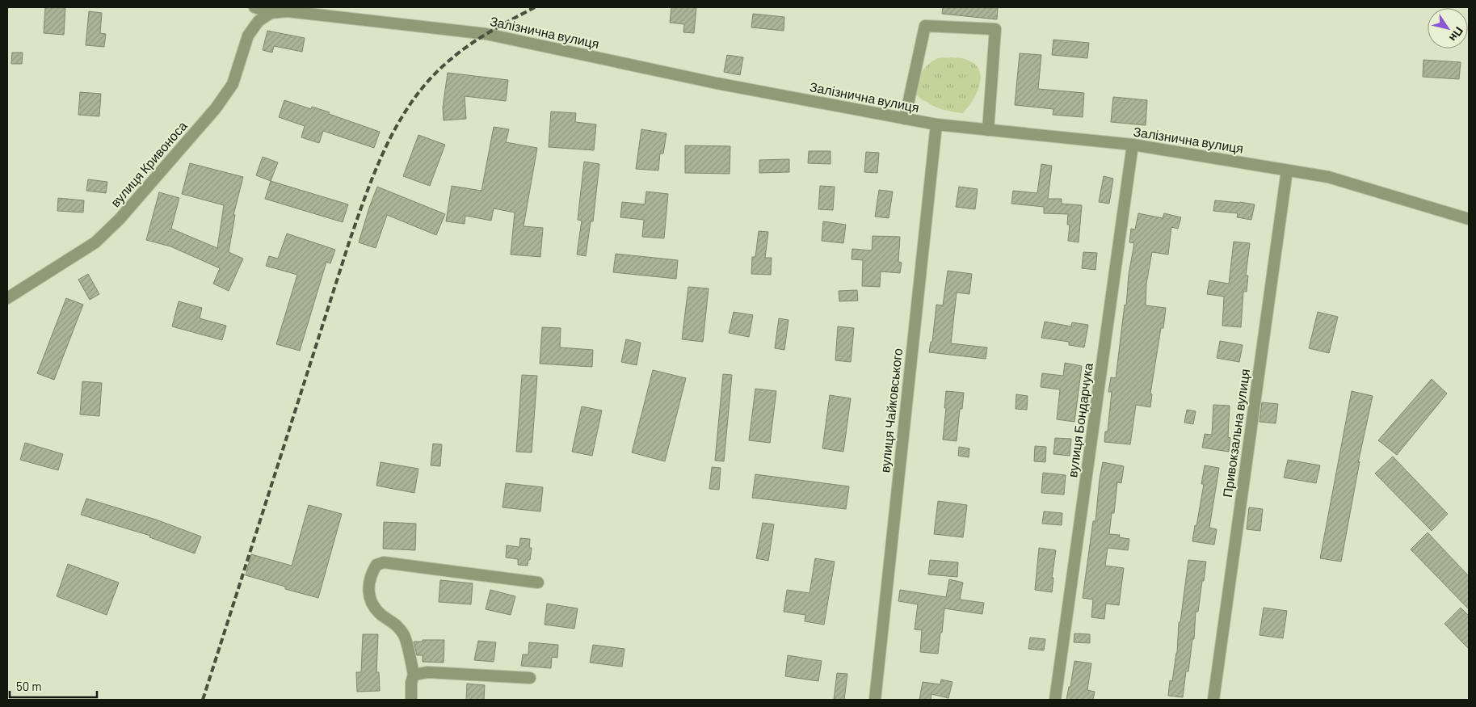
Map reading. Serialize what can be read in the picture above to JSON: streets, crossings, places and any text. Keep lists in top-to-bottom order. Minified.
{"streets":{"street":["Залізнична вулиця","вулиця Кривоноса","вулиця Чайковського","вулиця Бондарчука","Привокзальна вулиця"]},"crossings":[["Залізнична вулиця","вулиця Кривоноса"],["Залізнична вулиця","вулиця Чайковського"],["Залізнична вулиця","вулиця Бондарчука"],["Залізнична вулиця","Привокзальна вулиця"]],"scale_bar":"50 m","north":"bottom right"}
